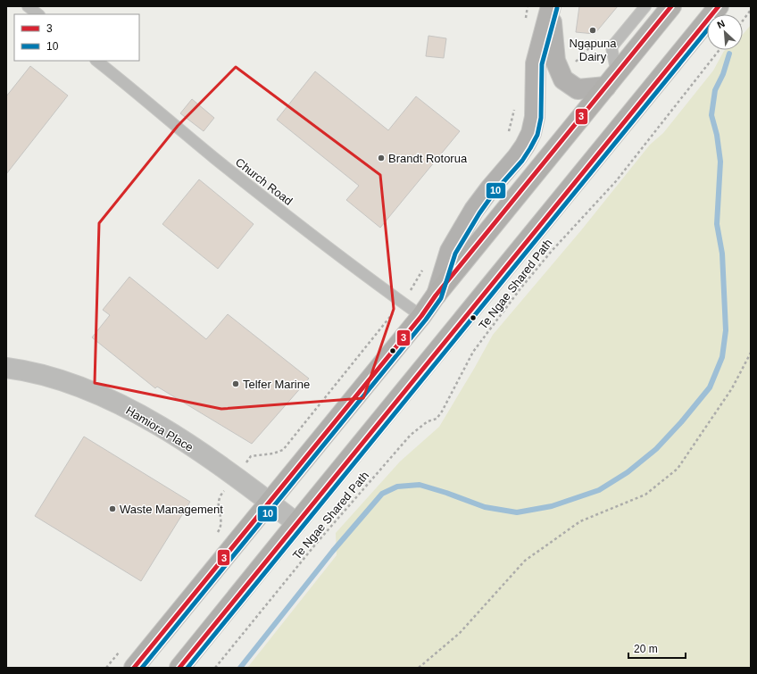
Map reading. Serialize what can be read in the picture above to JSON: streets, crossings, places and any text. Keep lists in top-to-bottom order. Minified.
{"streets":{"street":["Hamiora Place"],"lane":["Church Road"],"path":["Te Ngae Shared Path"]},"places":["Ngapuna Dairy","Brandt Rotorua","Telfer Marine","Waste Management"],"lines":["transit line 3","transit line 10"],"legend":["3","10"],"scale_bar":"20 m","north":"top left"}
